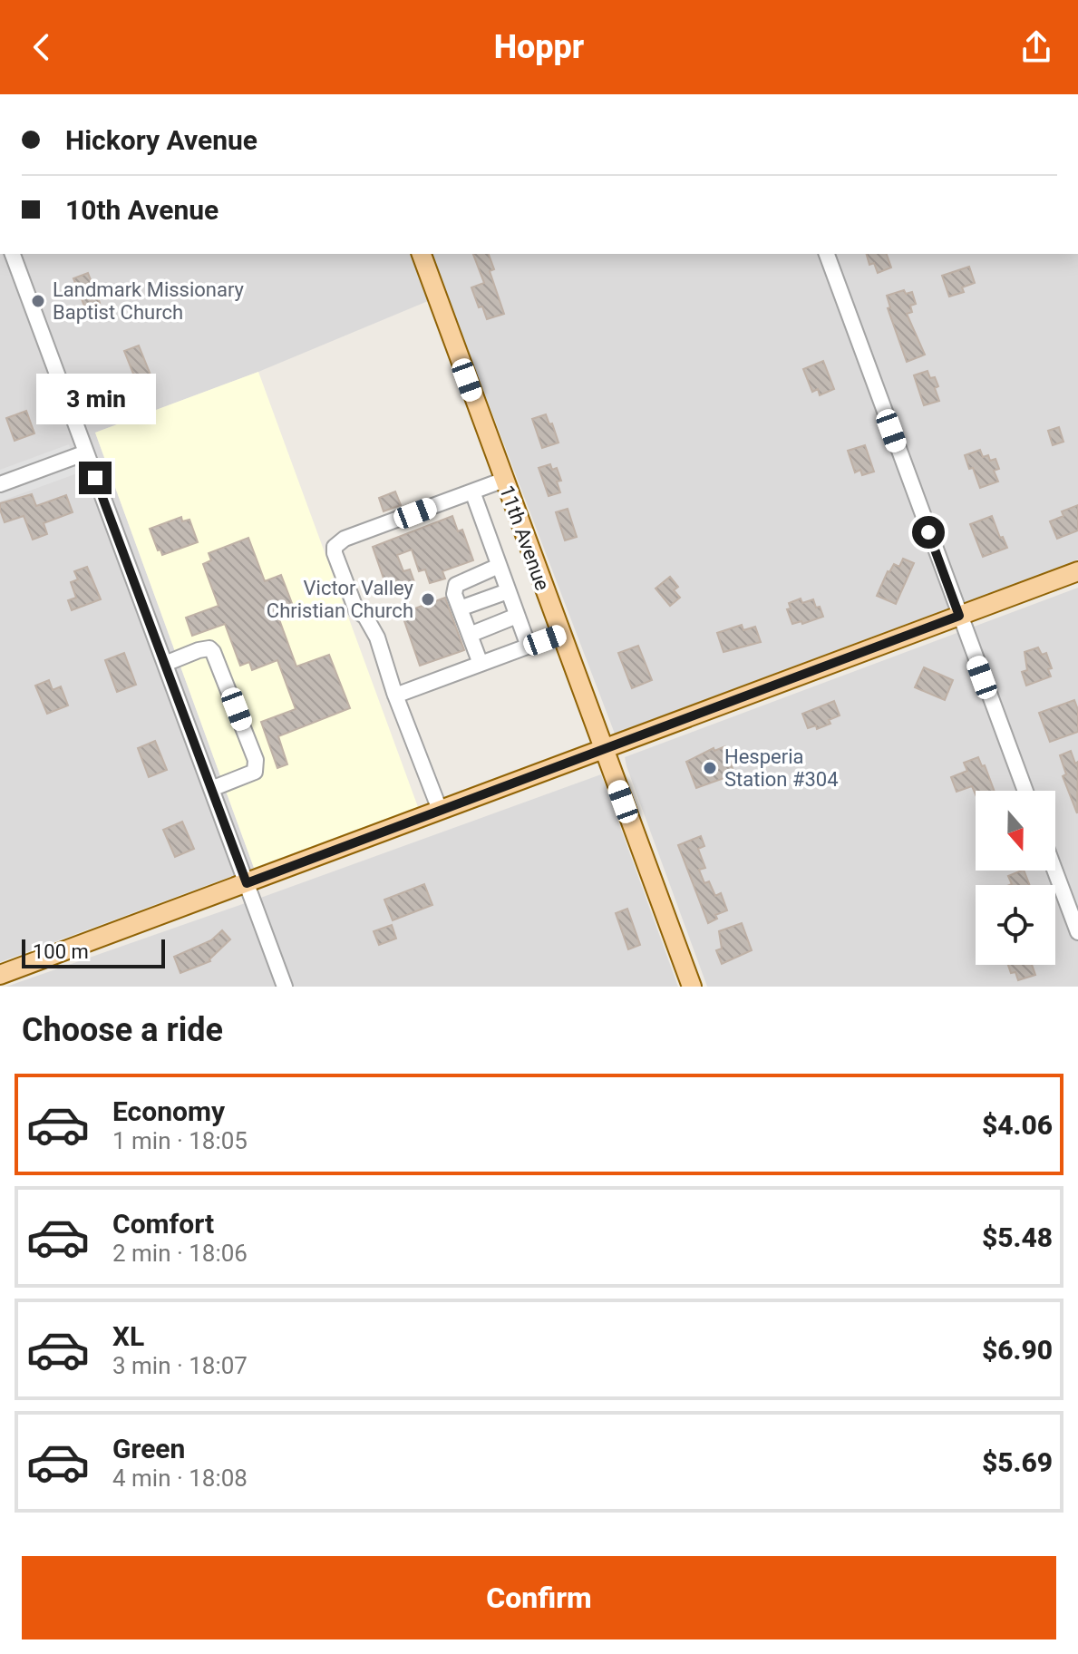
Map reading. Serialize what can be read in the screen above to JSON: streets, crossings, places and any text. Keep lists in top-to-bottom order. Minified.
{"streets":{"main road":["11th Avenue"]},"places":["Landmark Missionary Baptist Church","Victor Valley Christian Church","Hesperia Station #304"],"scale_bar":"100 m","north":"bottom","page":{"header":"Hoppr","banner":["Hickory Avenue","10th Avenue"],"bubble":"3 min","scale":"100 m","heading":"Choose a ride","list":[{"name":"Economy","note":"1 min · 18:05","value":"$4.06"},{"name":"Comfort","note":"2 min · 18:06","value":"$5.48"},{"name":"XL","note":"3 min · 18:07","value":"$6.90"},{"name":"Green","note":"4 min · 18:08","value":"$5.69"}],"buttons":"Confirm"}}
